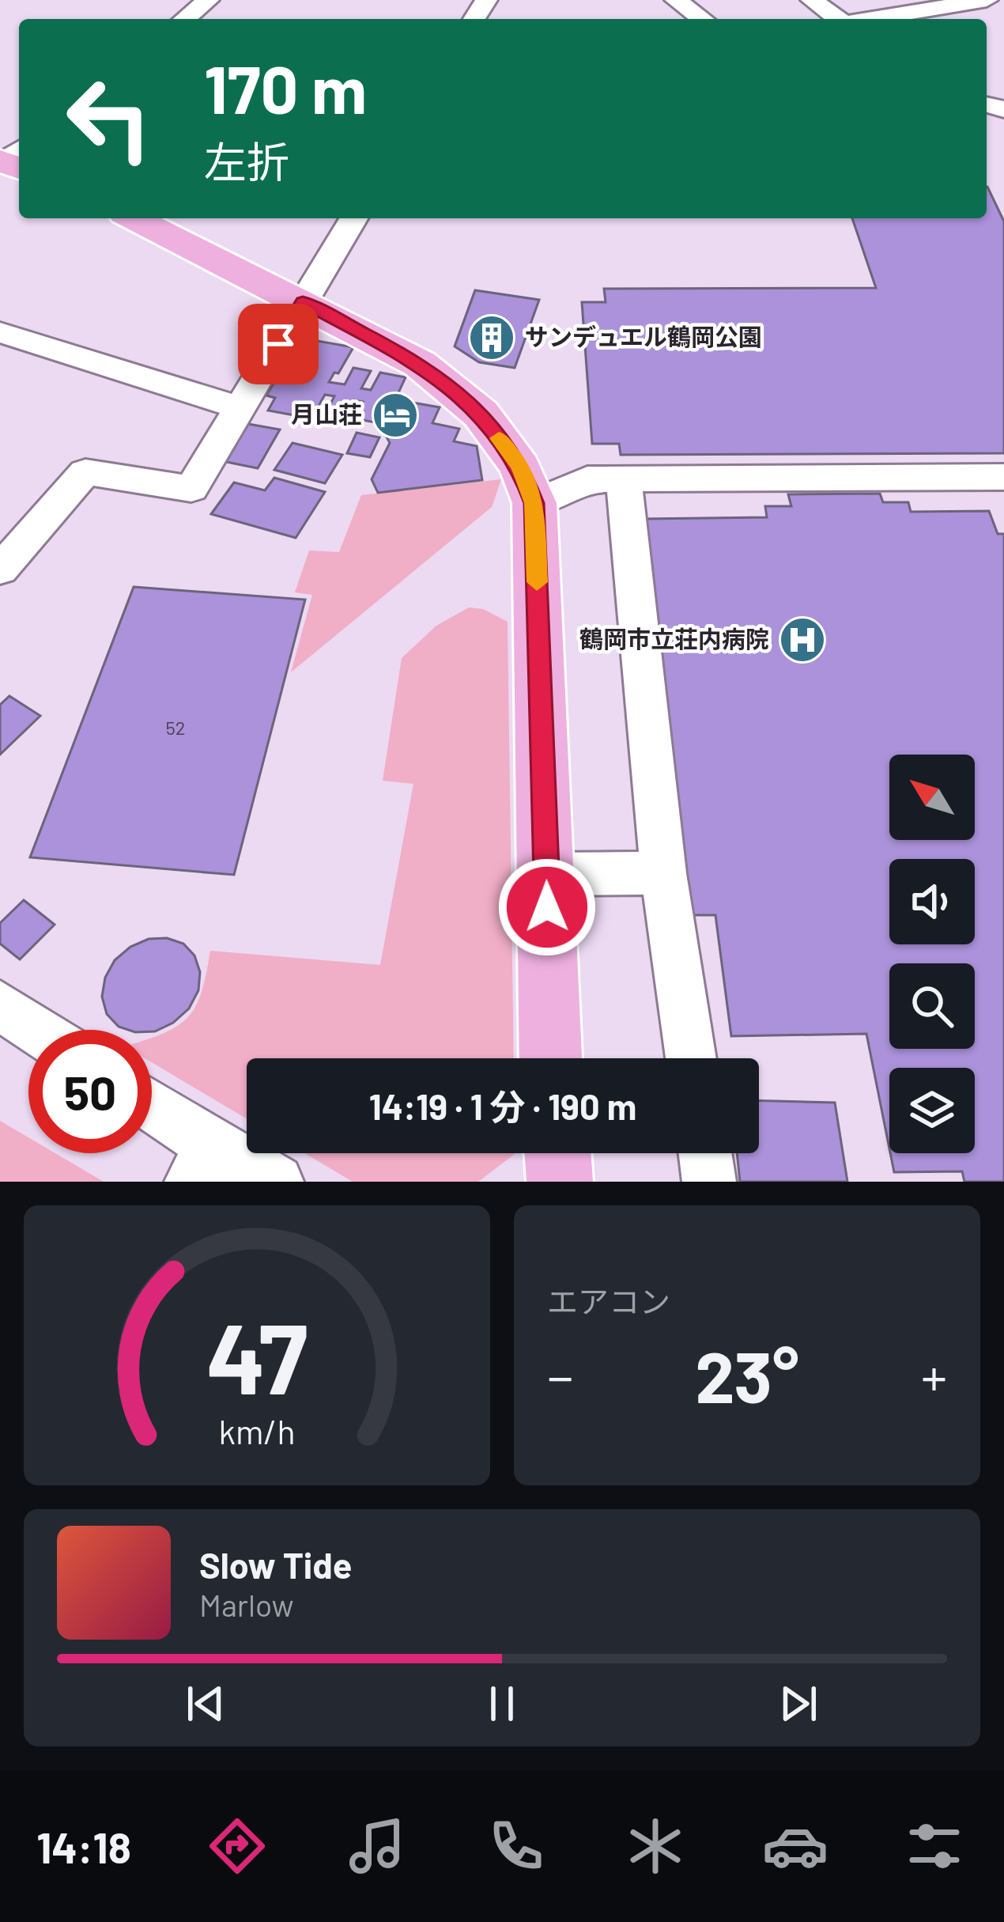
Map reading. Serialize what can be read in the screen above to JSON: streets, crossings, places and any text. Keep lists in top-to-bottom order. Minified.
{"places":{"building":["サンデュエル鶴岡公園"],"hotel":["月山荘"],"hospital":["鶴岡市立荘内病院"]},"house_numbers":["52"],"north":"top left","page":{"turn":["170 m","左折"],"limit":"50","trip":"14:19 · 1 分 · 190 m","tile":"エアコン","heat":["−","23°","+"],"song":["Slow Tide","Marlow"],"tabs":"14:18","gauge":["47","km/h"]}}
